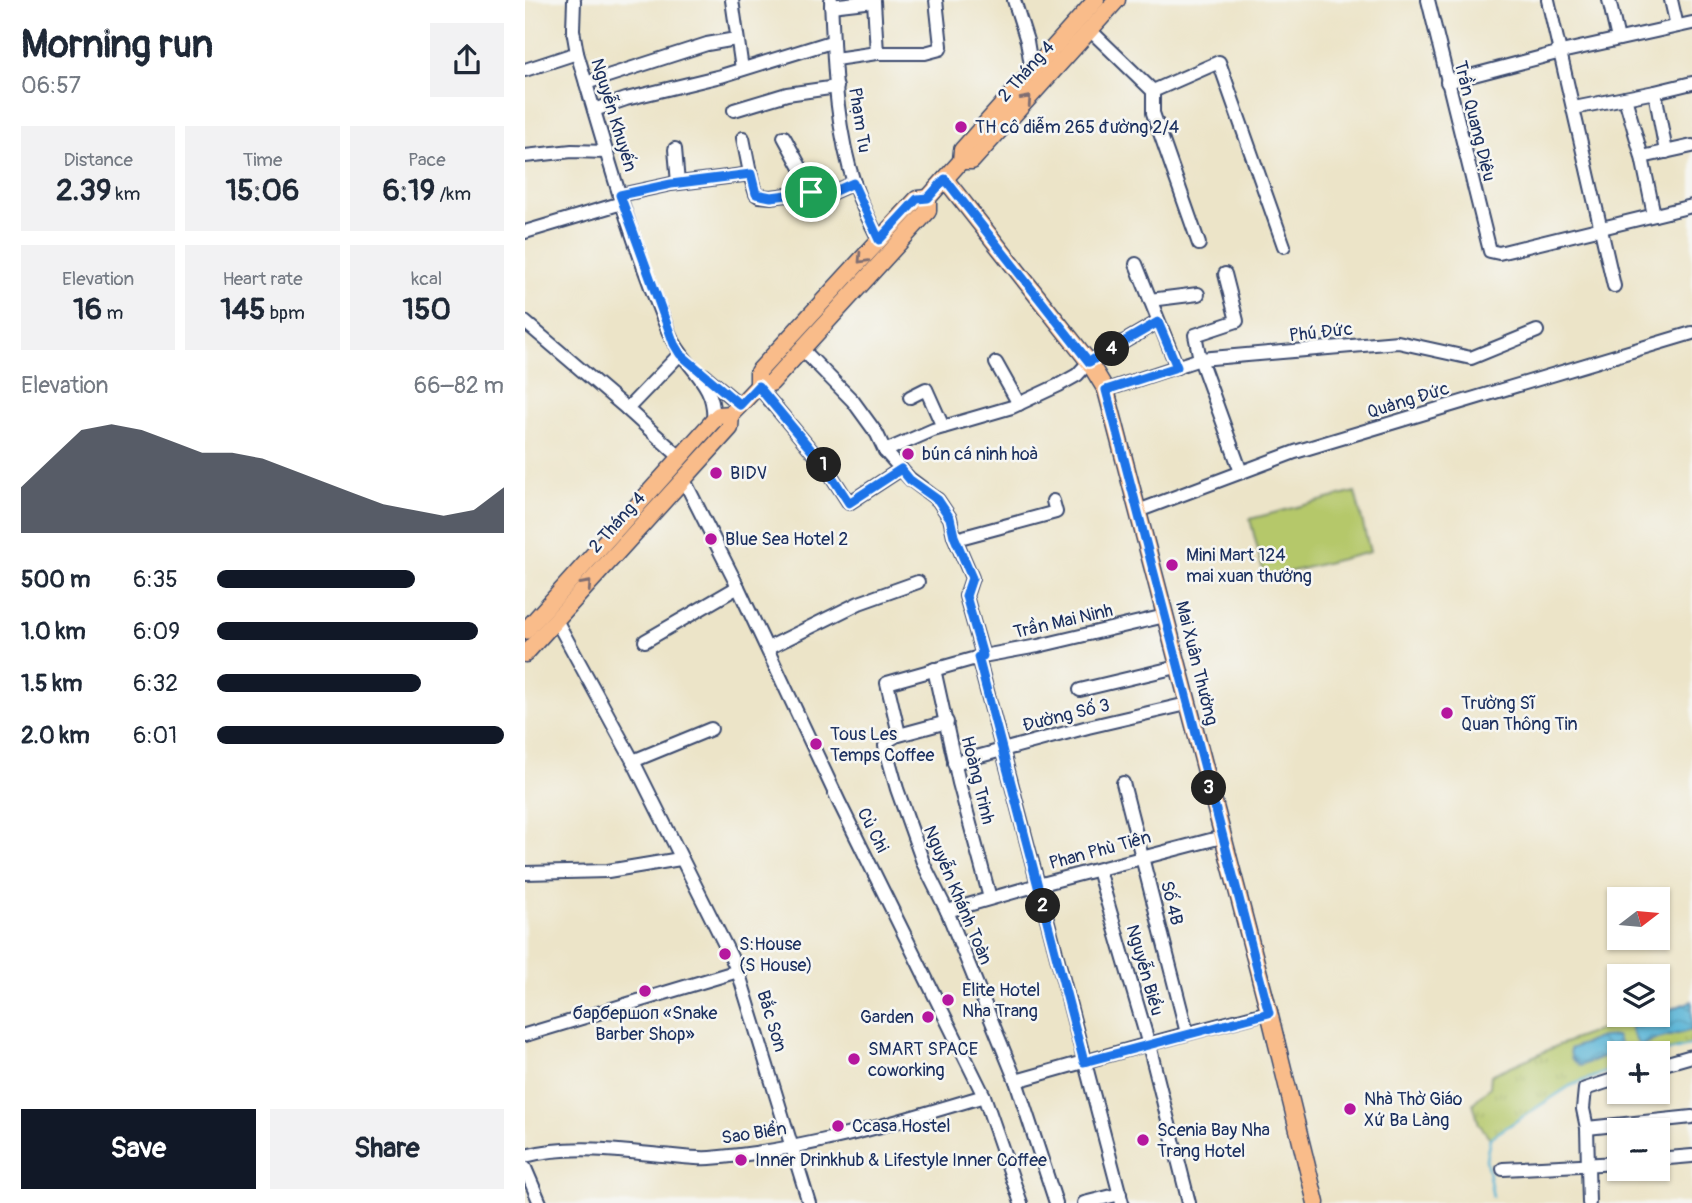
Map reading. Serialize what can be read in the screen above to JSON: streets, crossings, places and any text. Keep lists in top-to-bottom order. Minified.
{"streets":{"main road":["2 Tháng 4","Mai Xuân Thưởng"],"street":["Nguyễn Khuyến","Phạm Tu","Trần Quang Diệu","Phú Đức","Quảng Đức","Trần Mai Ninh","Đường Số 3","Hoàng Trinh","Củ Chi","Phan Phù Tiên","Nguyễn Khánh Toàn","Số 4B","Nguyễn Biểu","Bắc Sơn","Sao Biển"]},"crossings":[["2 Tháng 4","Nguyễn Khuyến"],["2 Tháng 4","Phạm Tu"],["2 Tháng 4","Mai Xuân Thưởng"],["2 Tháng 4","Củ Chi"],["2 Tháng 4","Bắc Sơn"],["Phú Đức","Mai Xuân Thưởng"],["Quảng Đức","Mai Xuân Thưởng"],["Trần Mai Ninh","Mai Xuân Thưởng"],["Trần Mai Ninh","Hoàng Trinh"],["Trần Mai Ninh","Nguyễn Khánh Toàn"],["Mai Xuân Thưởng","Đường Số 3"],["Mai Xuân Thưởng","Phan Phù Tiên"],["Đường Số 3","Hoàng Trinh"],["Hoàng Trinh","Phan Phù Tiên"],["Củ Chi","Sao Biển"],["Phan Phù Tiên","Nguyễn Khánh Toàn"],["Phan Phù Tiên","Số 4B"],["Phan Phù Tiên","Nguyễn Biểu"],["Bắc Sơn","Sao Biển"]],"places":["TH cô diễm 265 đường 2/4","bún cá ninh hoà","BIDV","Blue Sea Hotel 2","Mini Mart 124 mai xuan thưởng","Trường Sĩ Quan Thông Tin","Tous Les Temps Coffee","S:House (S House)","барбершоп «Snake Barber Shop»","Elite Hotel Nha Trang","Garden","SMART SPACE coworking","Nhà Thờ Giáo Xứ Ba Làng","Ccasa Hostel","Scenia Bay Nha Trang Hotel","Inner Drinkhub & Lifestyle Inner Coffee"],"north":"right","page":{"heading":["Morning run","06:57"],"stats":[["Distance","2.39 km"],["Time","15:06"],["Pace","6:19 /km"],["Elevation","16 m"],["Heart rate","145 bpm"],["kcal","150"]],"pins":["4","1","3","2"],"chart":["Elevation","66–82 m"],"list":[{"name":"500 m","note":"6:35"},{"name":"1.0 km","note":"6:09"},{"name":"1.5 km","note":"6:32"},{"name":"2.0 km","note":"6:01"}],"map_buttons":["+","−"],"buttons":["Save","Share"]}}
